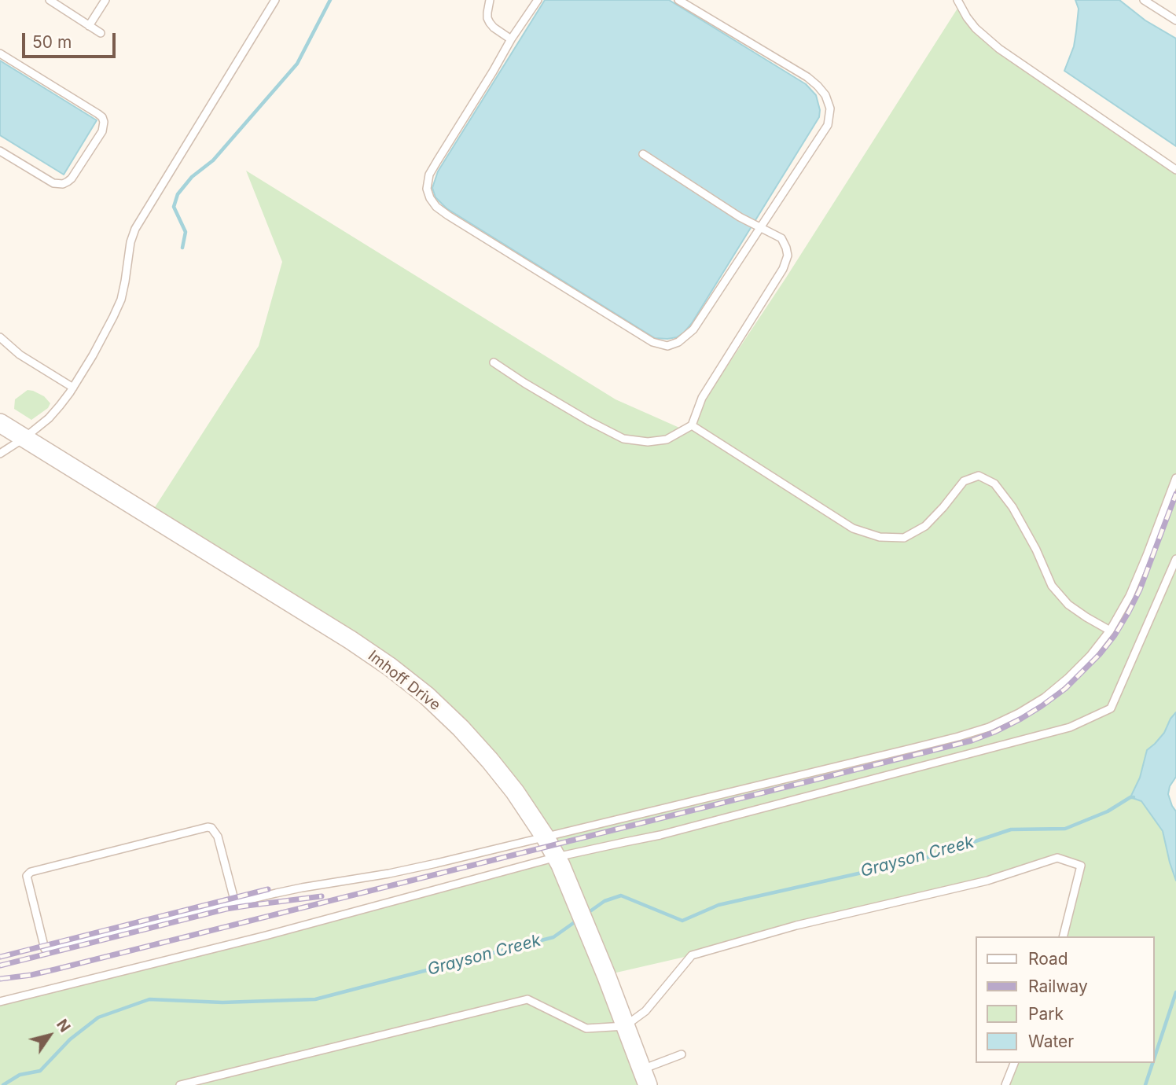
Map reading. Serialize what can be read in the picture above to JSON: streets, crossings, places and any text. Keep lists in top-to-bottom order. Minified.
{"streets":{"street":["Imhoff Drive"]},"water":["Grayson Creek"],"legend":["Road","Railway","Park","Water"],"scale_bar":"50 m","north":"top right"}
